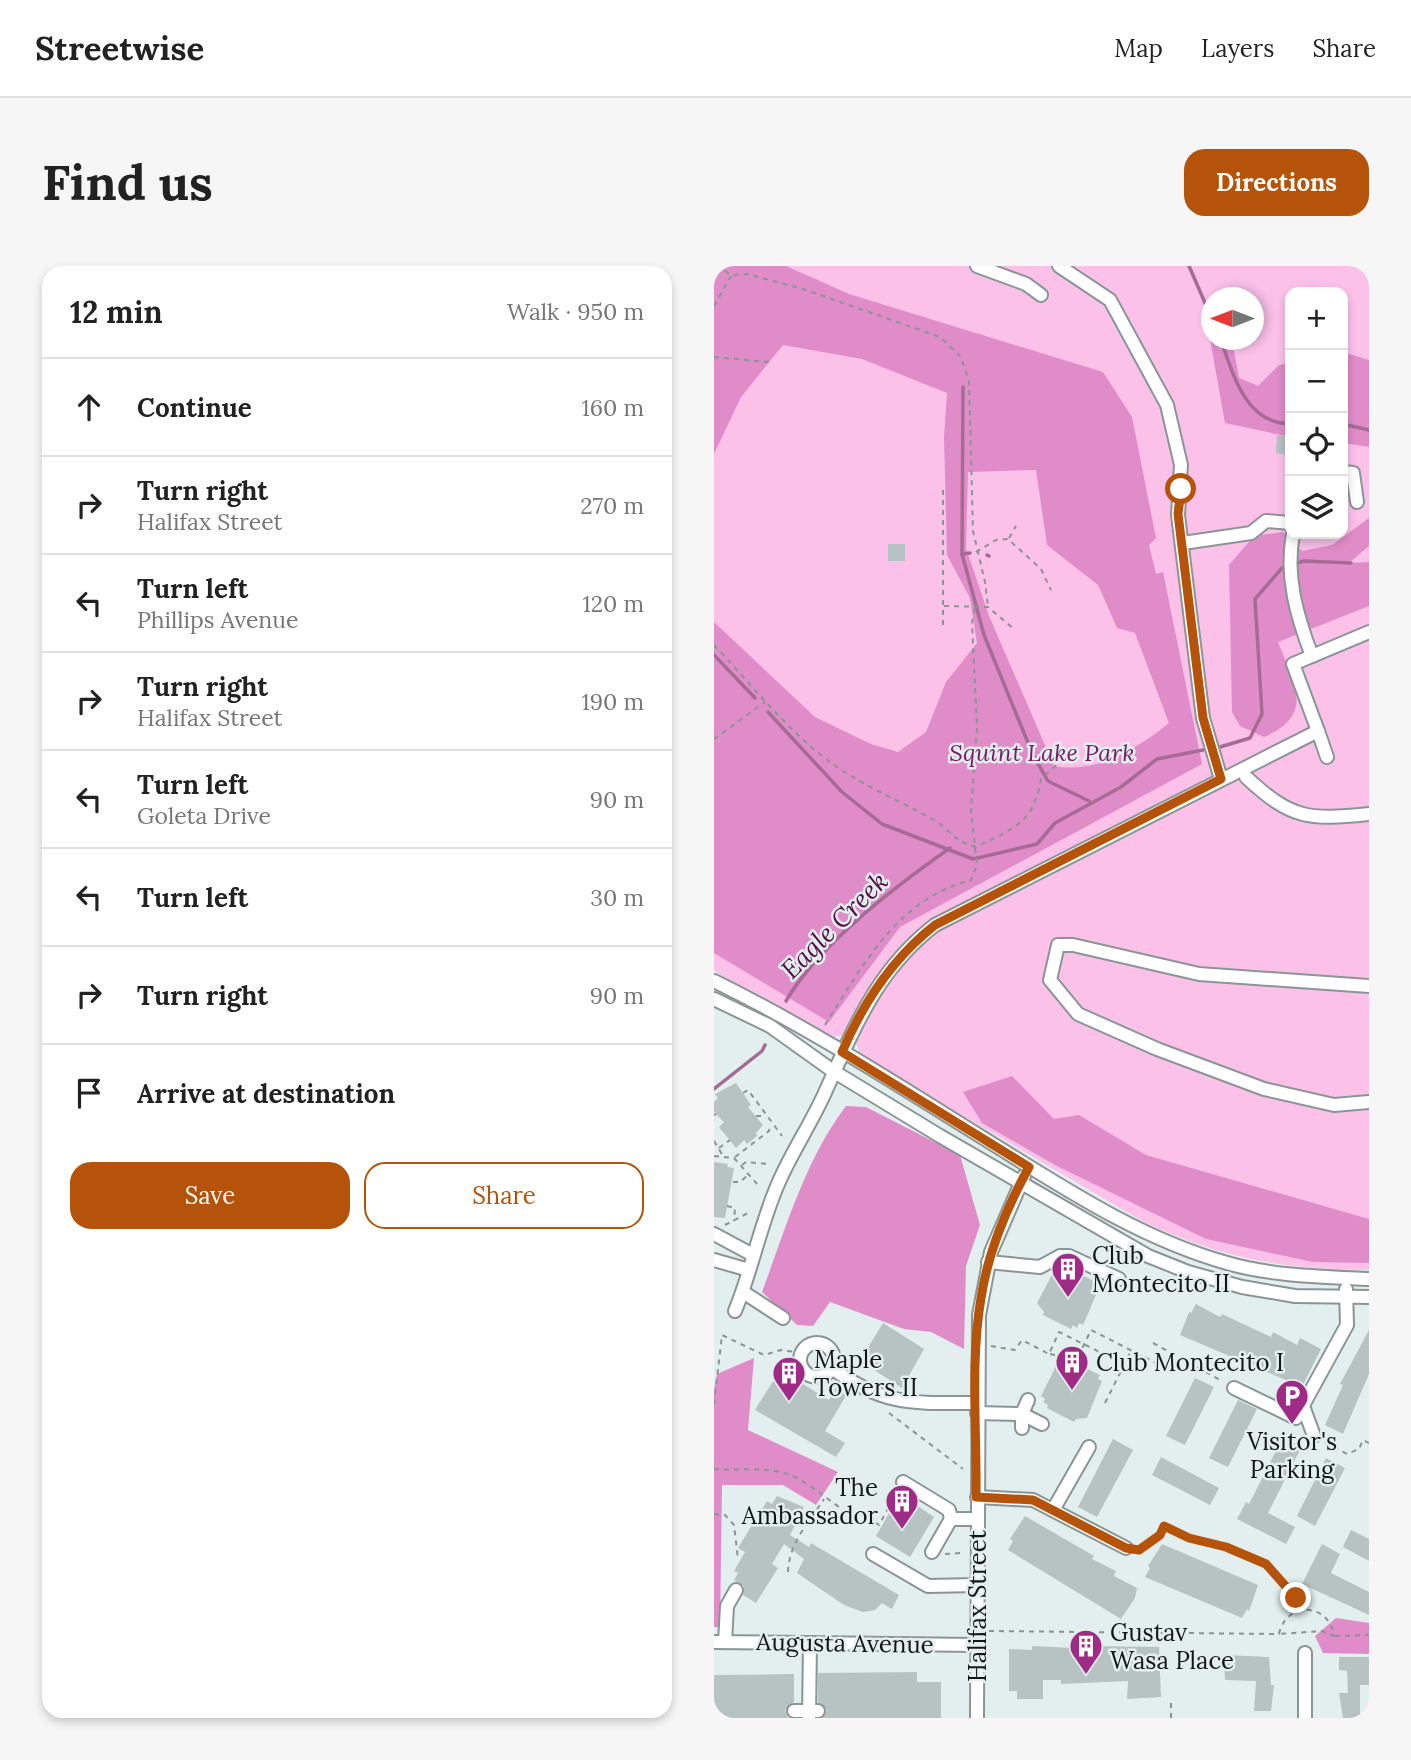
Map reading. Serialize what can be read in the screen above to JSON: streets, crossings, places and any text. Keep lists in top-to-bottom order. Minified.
{"streets":{"street":["Halifax Street","Augusta Avenue"]},"crossings":[["Halifax Street","Augusta Avenue"]],"water":["Eagle Creek"],"parks":["Squint Lake Park"],"places":{"building":["Club Montecito II","Club Montecito I","Maple Towers II","The Ambassador","Gustav Wasa Place"],"parking":["Visitor's Parking"]},"north":"left","page":{"header":"Streetwise","nav":["Map","Layers","Share"],"buttons":["Directions",["Save","Share"]],"title":"Find us","heading":["12 min","Walk · 950 m"],"map_buttons":["+","−"],"list":[["Continue","160 m"],["Turn right","Halifax Street","270 m"],["Turn left","Phillips Avenue","120 m"],["Turn right","Halifax Street","190 m"],["Turn left","Goleta Drive","90 m"],["Turn left","30 m"],["Turn right","90 m"],"Arrive at destination"]}}
